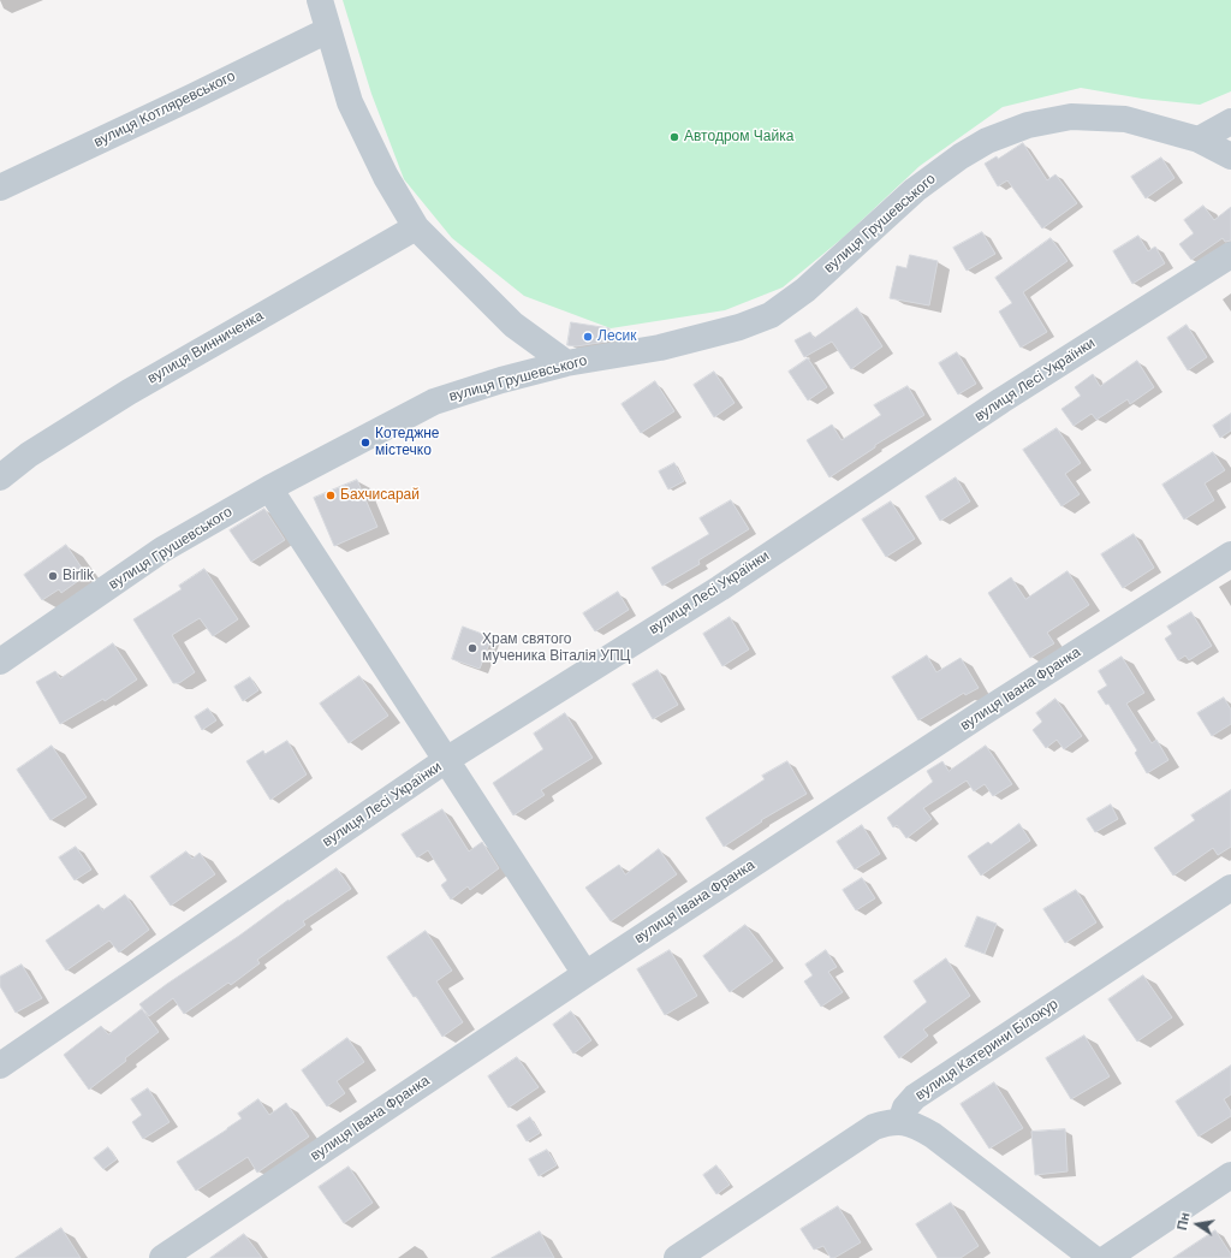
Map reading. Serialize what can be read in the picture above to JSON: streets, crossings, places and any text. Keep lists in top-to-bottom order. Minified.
{"streets":{"street":["вулиця Котляревського","вулиця Грушевського","вулиця Винниченка","вулиця Лесі Українки","вулиця Івана Франка","вулиця Катерини Білокур"]},"places":["Автодром Чайка","Лесик","Котеджне містечко","Бахчисарай","Birlik","Храм святого мученика Віталія УПЦ"],"north":"left"}
